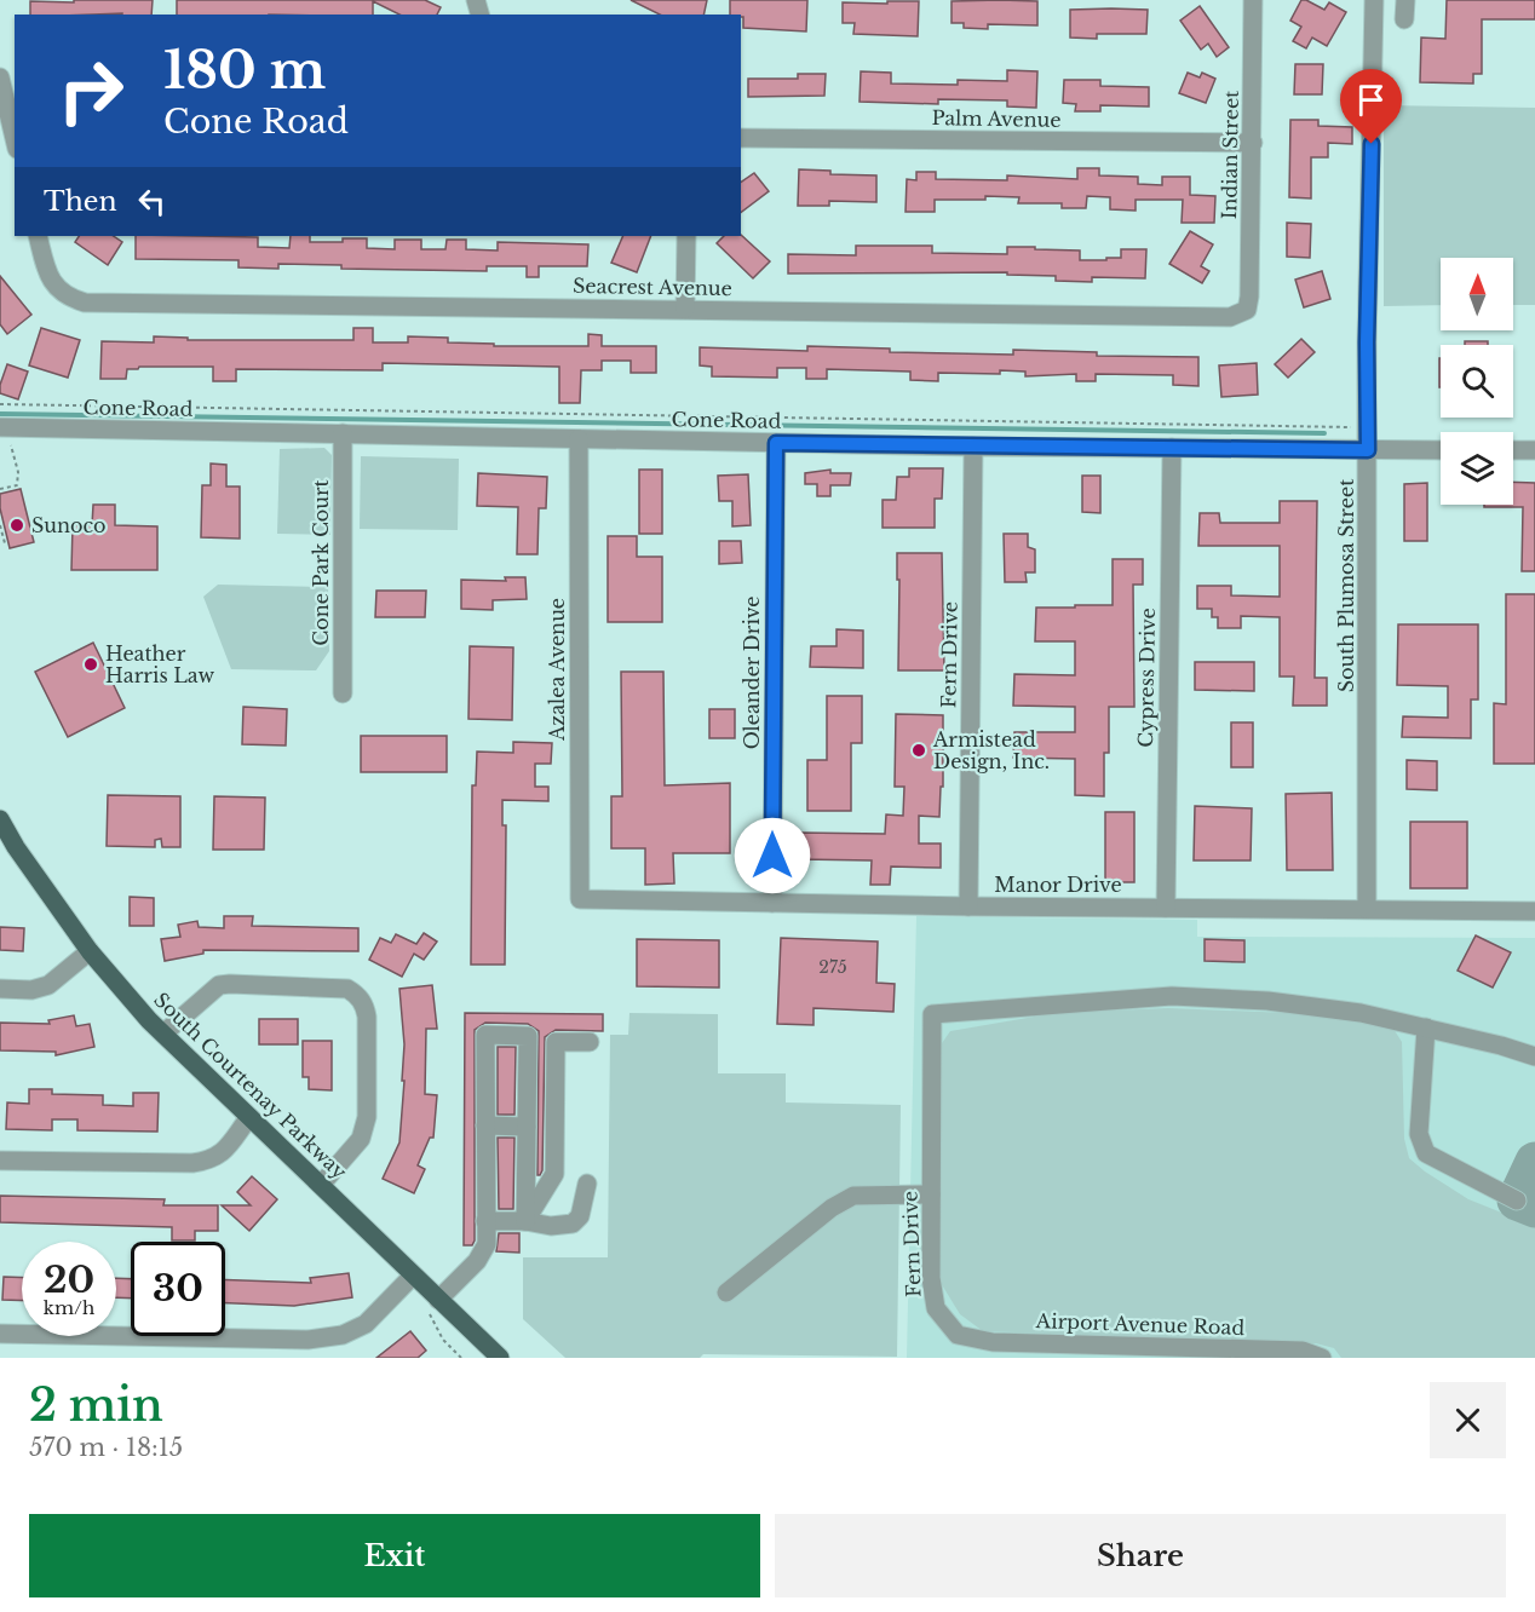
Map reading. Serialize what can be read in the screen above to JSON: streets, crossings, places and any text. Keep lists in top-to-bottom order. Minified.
{"streets":{"main road":["South Courtenay Parkway"],"street":["Palm Avenue","Indian Street","Seacrest Avenue","Cone Road","Cone Park Court","South Plumosa Street","Fern Drive","Azalea Avenue","Oleander Drive","Cypress Drive","Manor Drive","Airport Avenue Road"]},"crossings":[["Palm Avenue","Indian Street"],["Indian Street","Seacrest Avenue"],["Cone Road","Cone Park Court"],["Cone Road","South Plumosa Street"],["Cone Road","Fern Drive"],["Cone Road","Azalea Avenue"],["Cone Road","Oleander Drive"],["Cone Road","Cypress Drive"],["South Plumosa Street","Manor Drive"],["Fern Drive","Manor Drive"],["Fern Drive","Airport Avenue Road"],["Azalea Avenue","Manor Drive"],["Oleander Drive","Manor Drive"],["Cypress Drive","Manor Drive"]],"places":["Sunoco","Heather Harris Law","Armistead Design, Inc."],"house_numbers":["275"],"north":"top","page":{"turn":["180 m","Cone Road"],"then":"Then","speed":"20 km/h","limit":"30","heading":["2 min","570 m · 18:15"],"buttons":["Exit","Share"]}}
